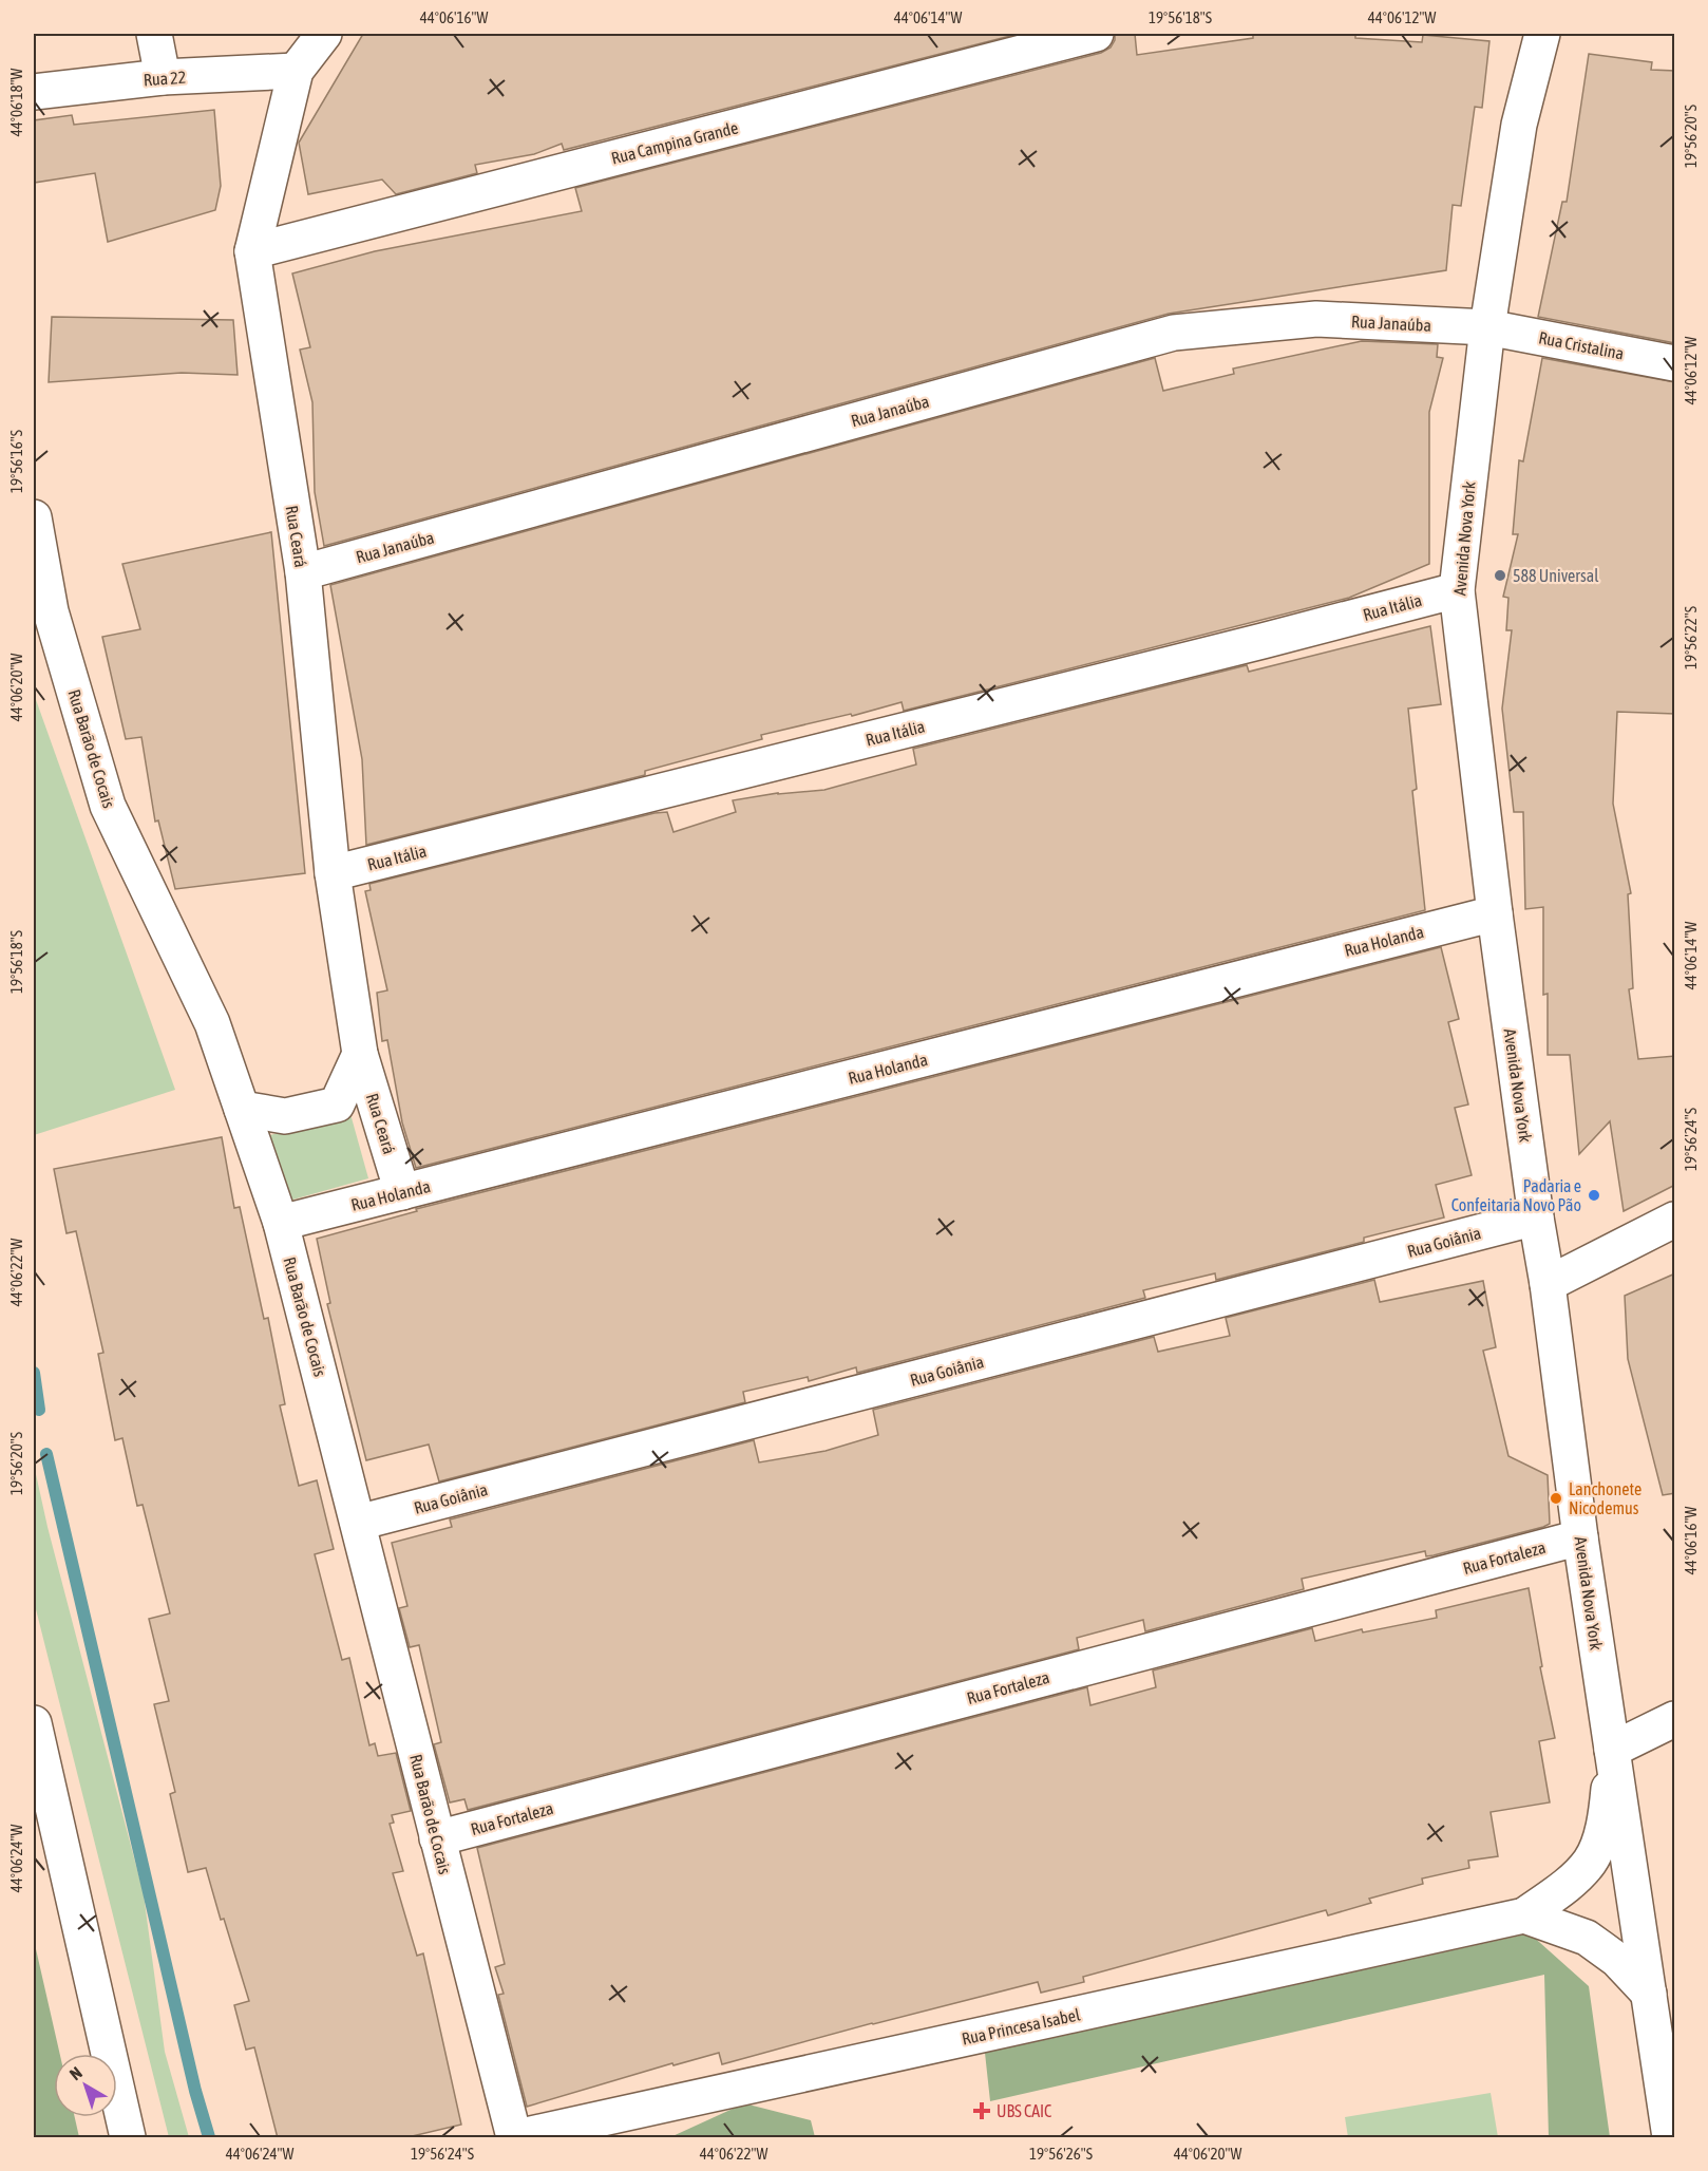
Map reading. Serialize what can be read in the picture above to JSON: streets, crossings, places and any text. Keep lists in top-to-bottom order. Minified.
{"streets":{"street":["Rua 22","Rua Campina Grande","Rua Janaúba","Rua Cristalina","Rua Ceará","Avenida Nova York","Rua Itália","Rua Barão de Cocais","Rua Holanda","Rua Goiânia","Rua Fortaleza","Rua Princesa Isabel"]},"crossings":[["Rua 22","Rua Ceará"],["Rua Campina Grande","Rua Ceará"],["Rua Janaúba","Rua Cristalina"],["Rua Janaúba","Rua Ceará"],["Rua Janaúba","Avenida Nova York"],["Rua Cristalina","Avenida Nova York"],["Rua Ceará","Rua Itália"],["Rua Ceará","Rua Barão de Cocais"],["Rua Ceará","Rua Holanda"],["Avenida Nova York","Rua Itália"],["Avenida Nova York","Rua Holanda"],["Avenida Nova York","Rua Goiânia"],["Avenida Nova York","Rua Fortaleza"],["Avenida Nova York","Rua Princesa Isabel"],["Rua Barão de Cocais","Rua Holanda"],["Rua Barão de Cocais","Rua Goiânia"],["Rua Barão de Cocais","Rua Fortaleza"],["Rua Barão de Cocais","Rua Princesa Isabel"]],"places":{"other":["588 Universal","Padaria e Confeitaria Novo Pão","Lanchonete Nicodemus"],"health":["UBS CAIC"]},"north":"top left","coordinates":["44°06'16\"W","44°06'14\"W","19°56'18\"S","44°06'12\"W","44°06'18\"W","19°56'20\"S","19°56'16\"S","19°56'22\"S","44°06'20\"W","19°56'24\"S","44°06'22\"W","44°06'24\"W","19°56'26\"S"]}
